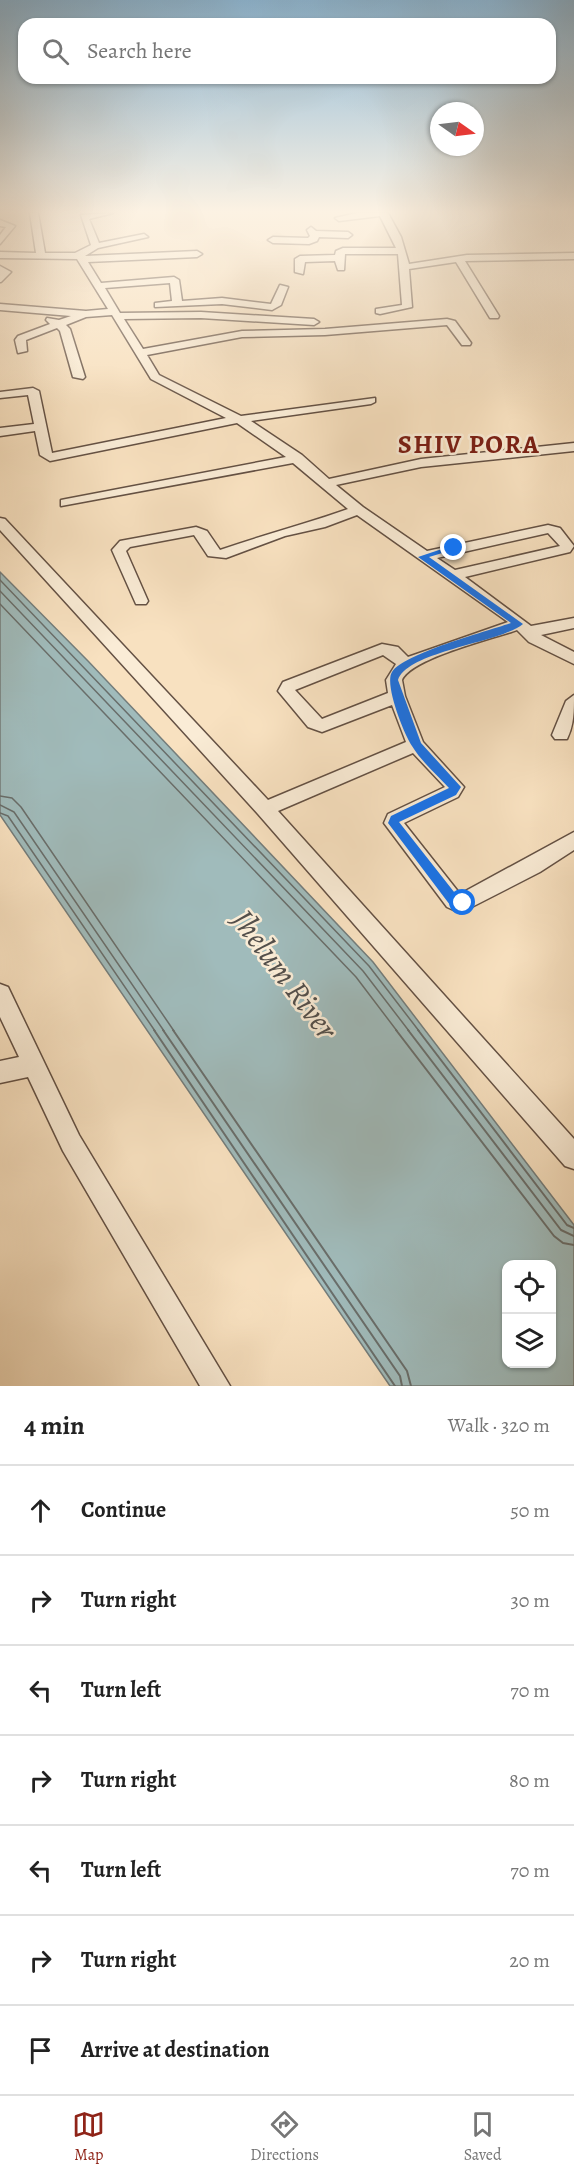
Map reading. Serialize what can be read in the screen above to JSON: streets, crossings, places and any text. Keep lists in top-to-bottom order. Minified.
{"districts":["SHIV PORA"],"water":["Jhelum River"],"north":"right","page":{"search":"Search here","heading":["4 min","Walk · 320 m"],"list":[["Continue","50 m"],["Turn right","30 m"],["Turn left","70 m"],["Turn right","80 m"],["Turn left","70 m"],["Turn right","20 m"],"Arrive at destination"],"nav":["Map","Directions","Saved"]}}
